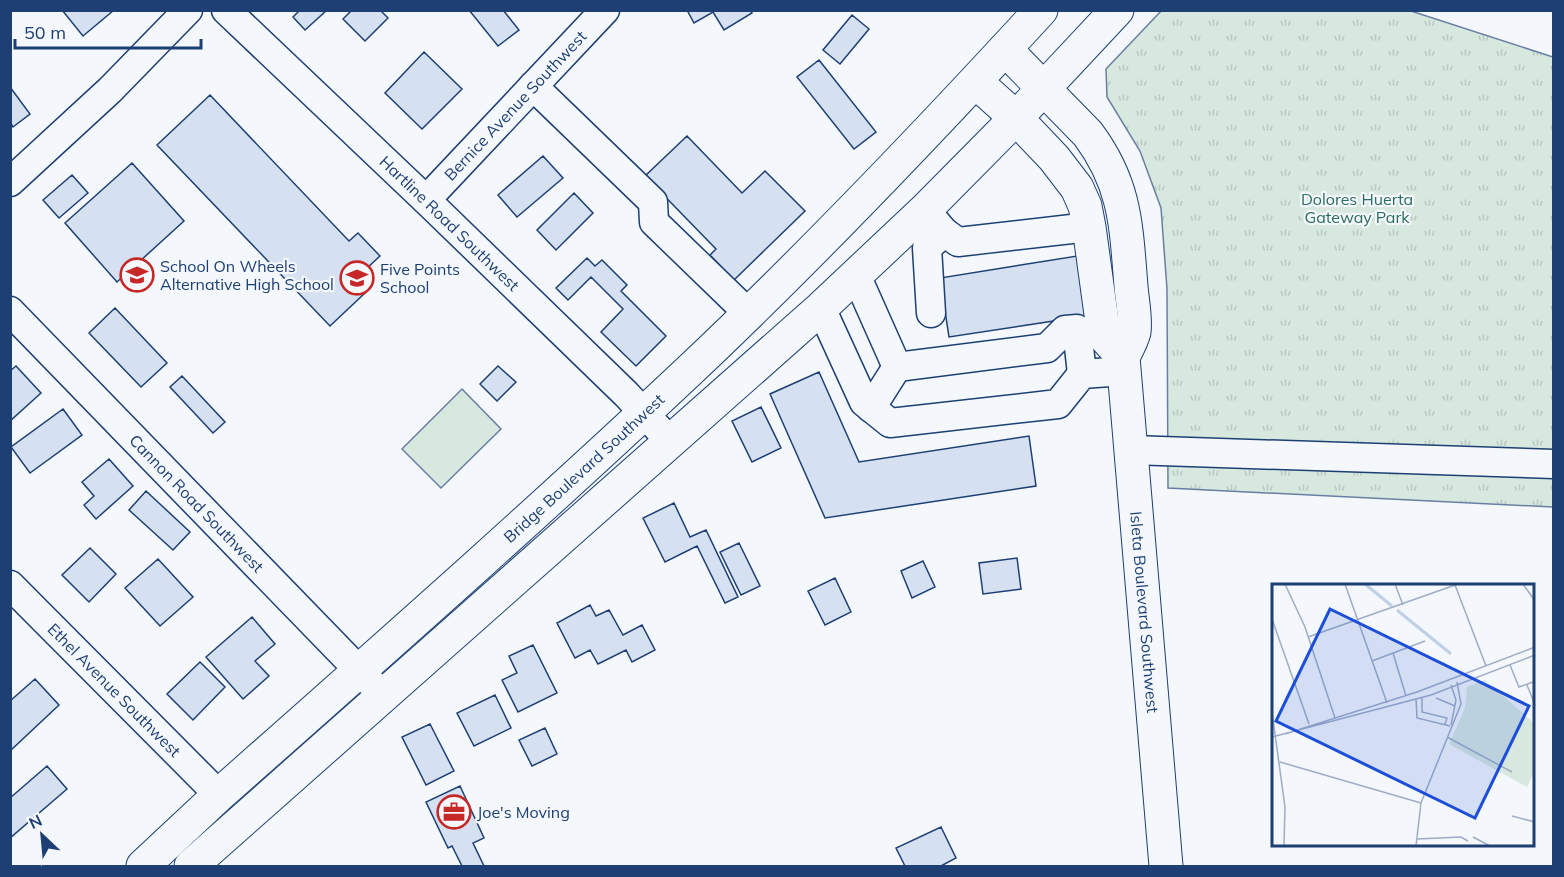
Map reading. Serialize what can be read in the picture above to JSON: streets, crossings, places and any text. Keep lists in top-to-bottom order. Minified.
{"streets":{"main road":["Bridge Boulevard Southwest","Isleta Boulevard Southwest"],"street":["Bernice Avenue Southwest","Hartline Road Southwest","Cannon Road Southwest","Ethel Avenue Southwest"]},"crossings":[["Bernice Avenue Southwest","Hartline Road Southwest"],["Hartline Road Southwest","Bridge Boulevard Southwest"],["Bridge Boulevard Southwest","Cannon Road Southwest"],["Bridge Boulevard Southwest","Isleta Boulevard Southwest"],["Bridge Boulevard Southwest","Ethel Avenue Southwest"]],"parks":["Dolores Huerta Gateway Park"],"places":{"school or university":["School On Wheels Alternative High School","Five Points School"],"office":["Joe's Moving"]},"scale_bar":"50 m","north":"top left"}
